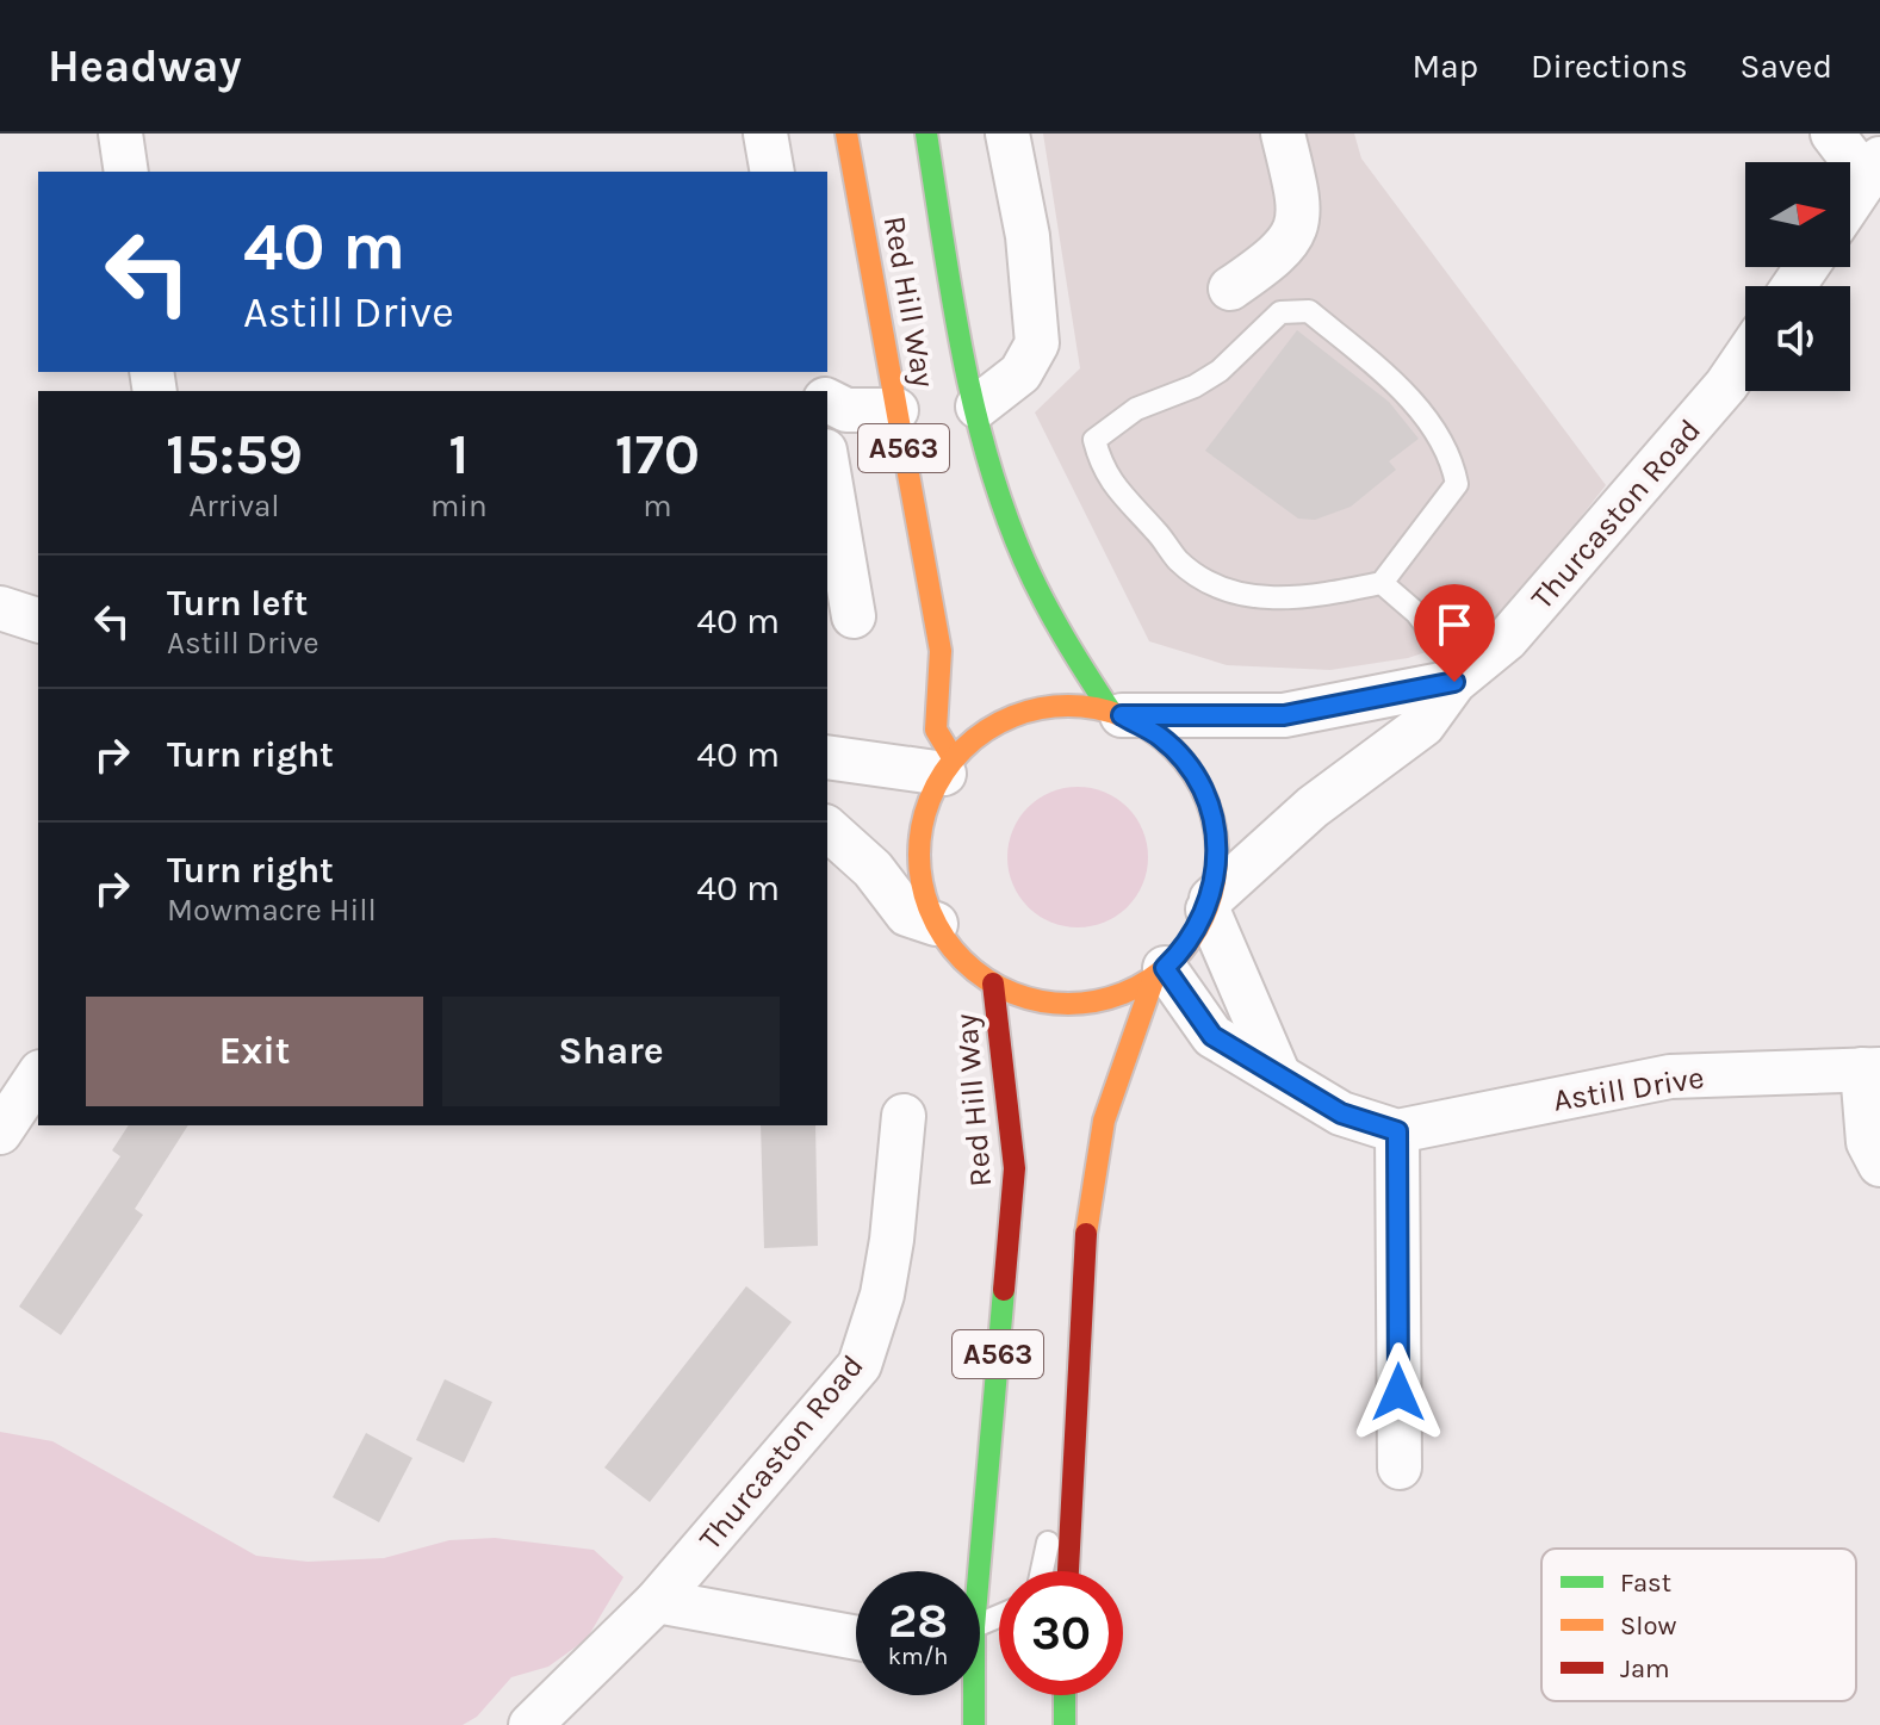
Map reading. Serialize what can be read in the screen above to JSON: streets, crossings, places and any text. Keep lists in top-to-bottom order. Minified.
{"streets":{"highway":["Red Hill Way","A563"],"street":["Thurcaston Road","Astill Drive"]},"crossings":[["Red Hill Way","A563"],["Red Hill Way","Astill Drive"],["A563","Astill Drive"]],"legend":["Fast","Slow","Jam"],"north":"right","page":{"header":"Headway","nav":["Map","Directions","Saved"],"turn":["40 m","Astill Drive"],"eta":["15:59","Arrival","1","min","170","m"],"list":[{"name":"Turn left","note":"Astill Drive","value":"40 m"},{"name":"Turn right","value":"40 m"},{"name":"Turn right","note":"Mowmacre Hill","value":"40 m"}],"buttons":["Exit","Share"],"speed":"28 km/h","limit":"30"}}
